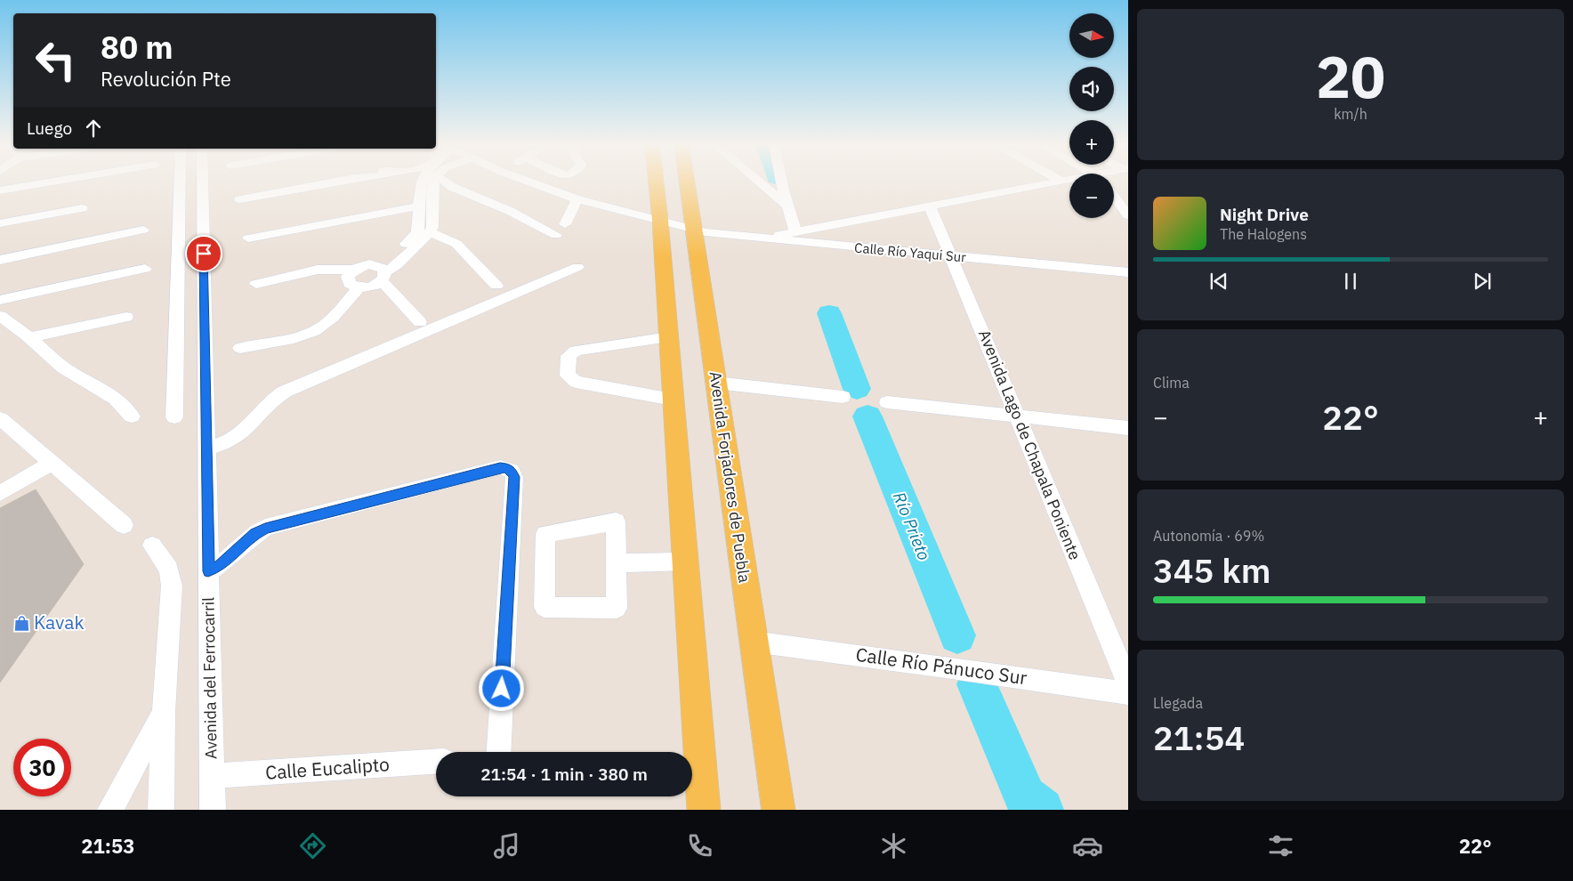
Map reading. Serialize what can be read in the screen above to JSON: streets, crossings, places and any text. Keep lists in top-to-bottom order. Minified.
{"streets":{"main road":["Avenida Forjadores de Puebla"],"street":["Calle Río Yaqui Sur","Avenida Lago de Chapala Poniente","Calle Río Pánuco Sur","Avenida del Ferrocarril","Calle Eucalipto"]},"crossings":[["Calle Río Yaqui Sur","Avenida Lago de Chapala Poniente"],["Calle Río Yaqui Sur","Avenida Forjadores de Puebla"],["Avenida Forjadores de Puebla","Calle Río Pánuco Sur"],["Avenida del Ferrocarril","Calle Eucalipto"]],"water":["Río Prieto"],"places":{"shop":["Kavak"]},"north":"right","page":{"tile":[["20","km/h"],"Clima",["Autonomía · 69%","345 km"],["Llegada","21:54"]],"map_buttons":["+","−"],"turn":["80 m","Revolución Pte"],"then":"Luego","song":["Night Drive","The Halogens"],"heat":["−","22°","+"],"limit":"30","trip":"21:54 · 1 min · 380 m","tabs":["21:53","22°"]}}
